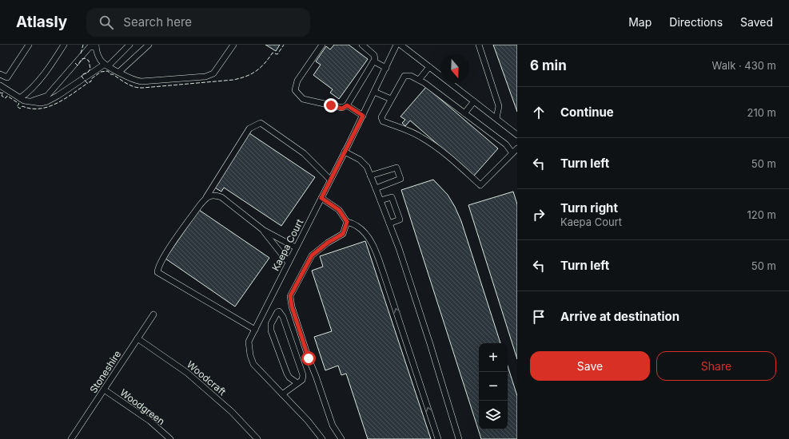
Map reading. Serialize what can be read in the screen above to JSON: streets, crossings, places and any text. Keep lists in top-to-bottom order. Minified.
{"streets":{"street":["Kaepa Court","Stoneshire","Woodcraft","Woodgreen"]},"crossings":[["Stoneshire","Woodcraft"],["Stoneshire","Woodgreen"]],"north":"bottom","page":{"header":"Atlasly","search":"Search here","nav":["Map","Directions","Saved"],"heading":["6 min","Walk · 430 m"],"list":[["Continue","210 m"],["Turn left","50 m"],["Turn right","Kaepa Court","120 m"],["Turn left","50 m"],"Arrive at destination"],"buttons":["Save","Share"],"map_buttons":["+","−"]}}
